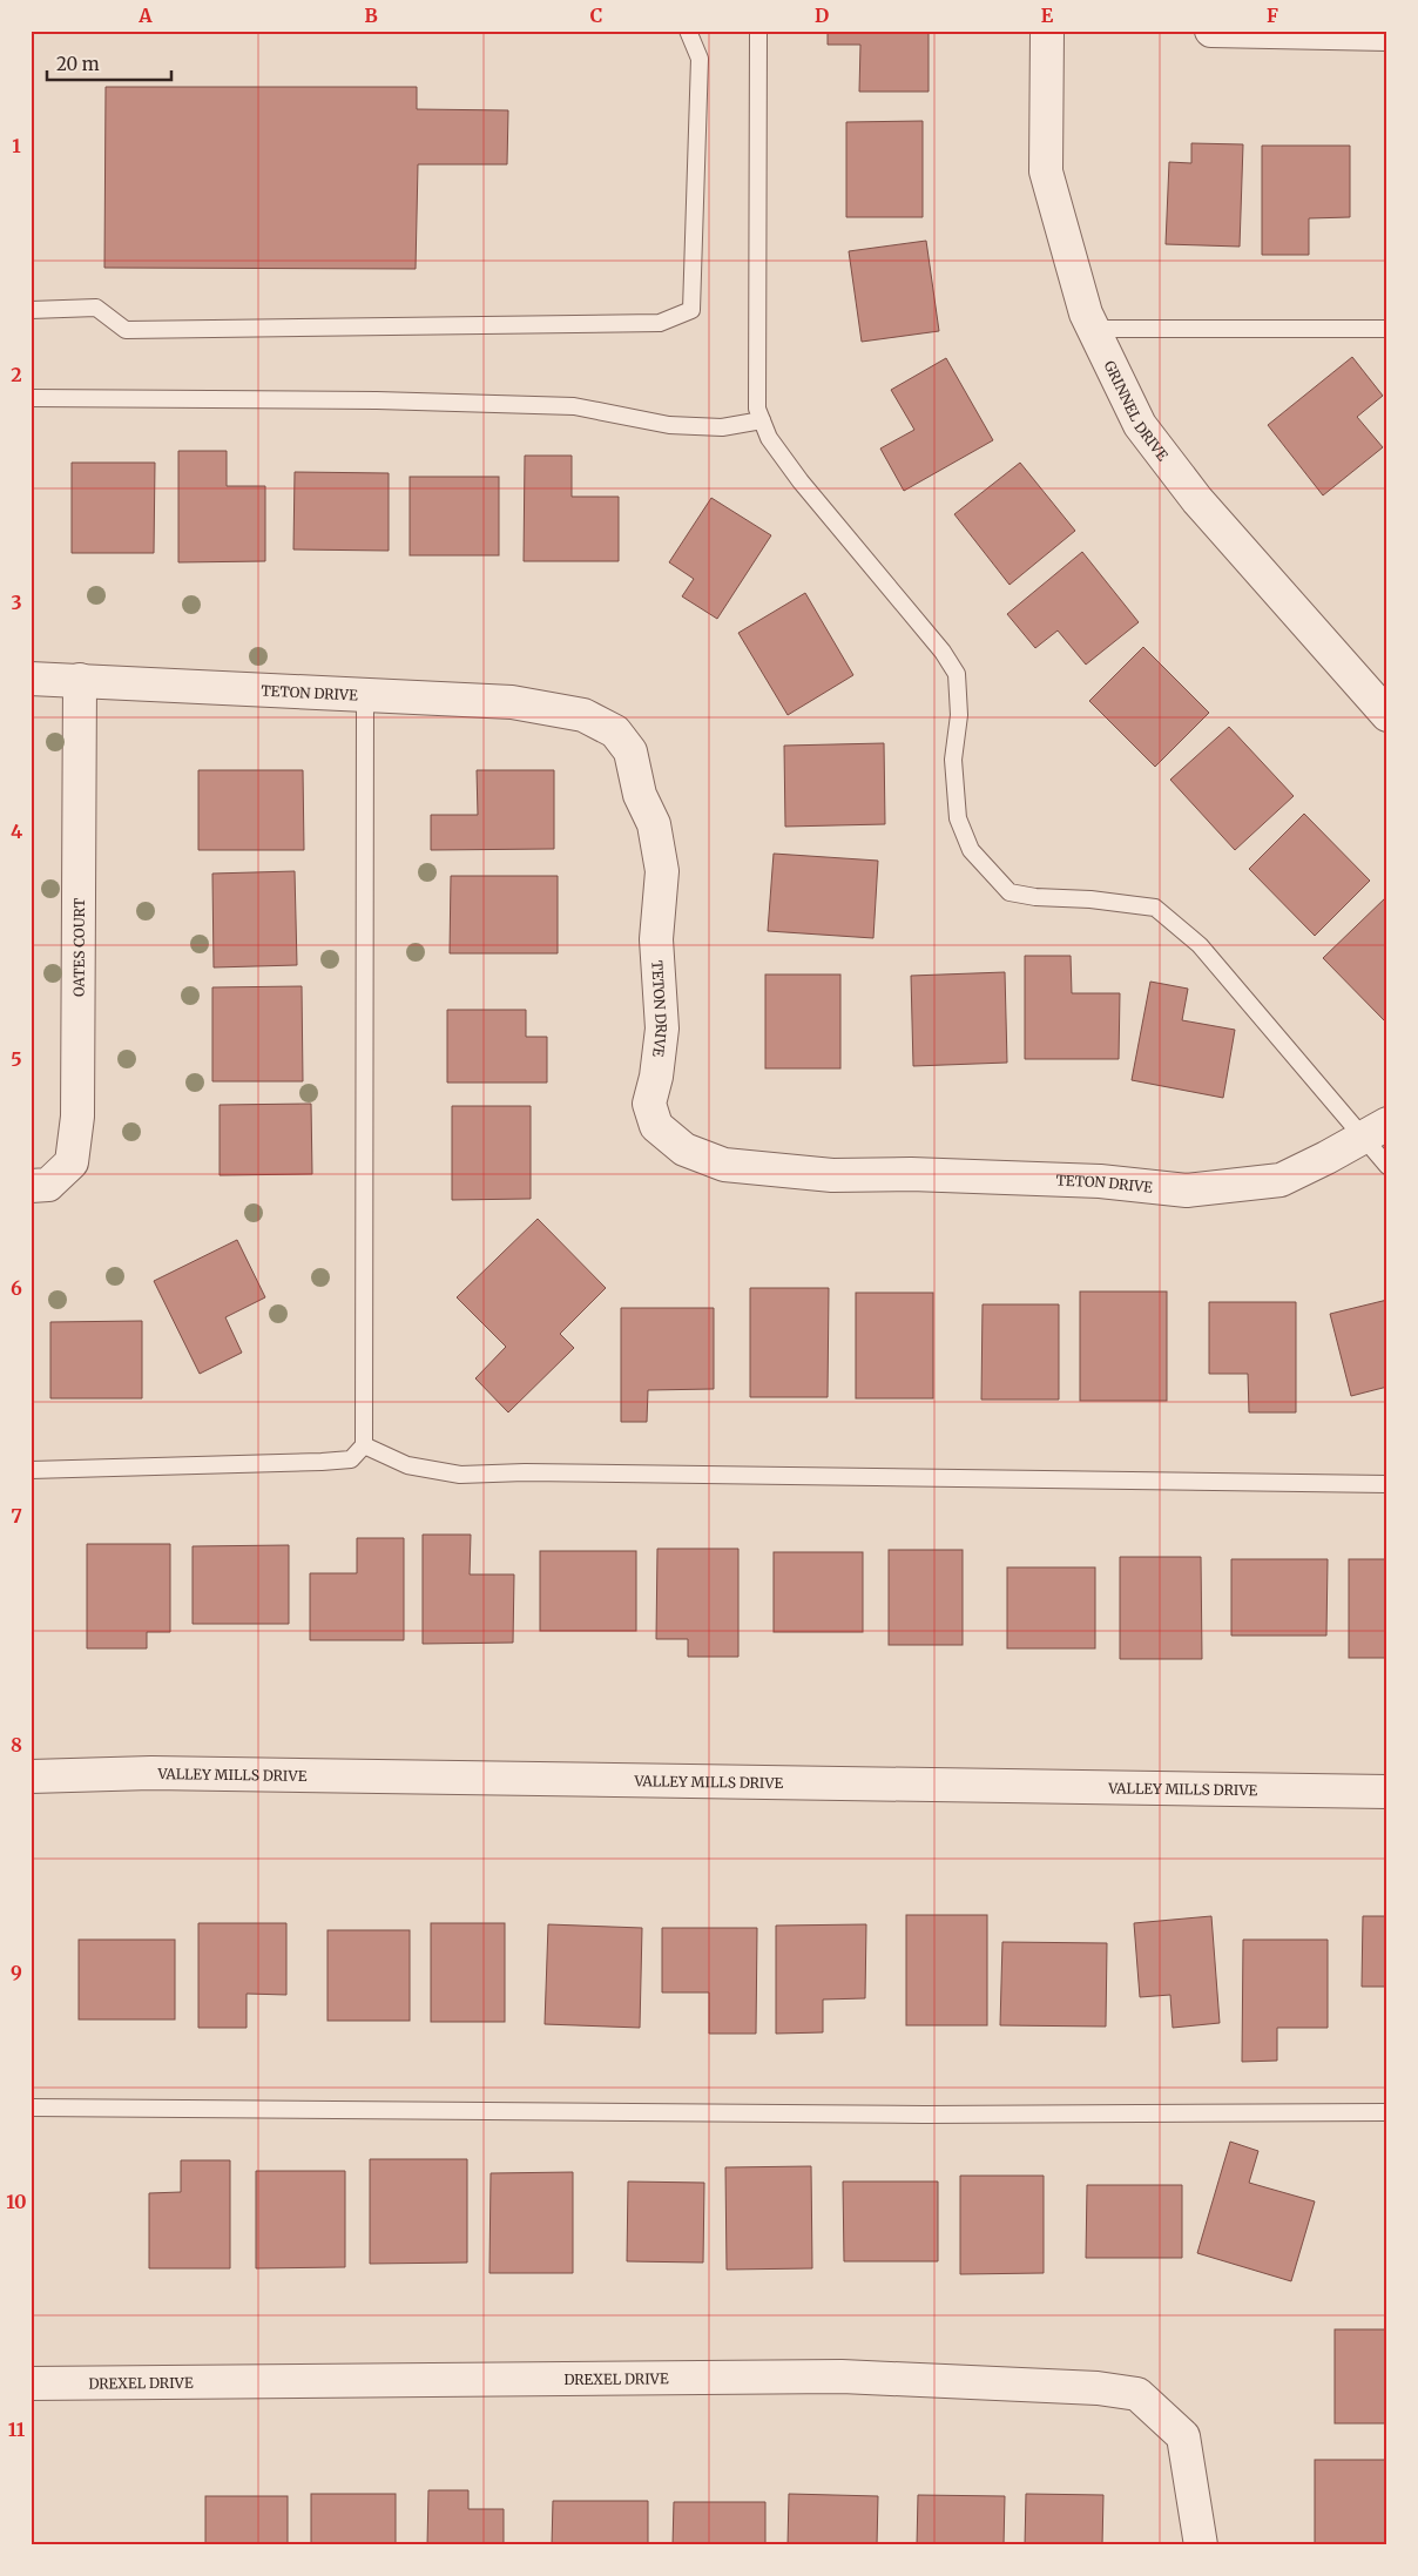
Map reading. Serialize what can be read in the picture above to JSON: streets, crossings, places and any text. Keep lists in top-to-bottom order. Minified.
{"streets":{"street":["GRINNEL DRIVE","TETON DRIVE","OATES COURT","VALLEY MILLS DRIVE","DREXEL DRIVE"]},"crossings":[["TETON DRIVE","OATES COURT"]],"scale_bar":"20 m","grid":{"columns":["A","B","C","D","E","F"],"rows":["1","2","3","4","5","6","7","8","9","10","11"]}}
